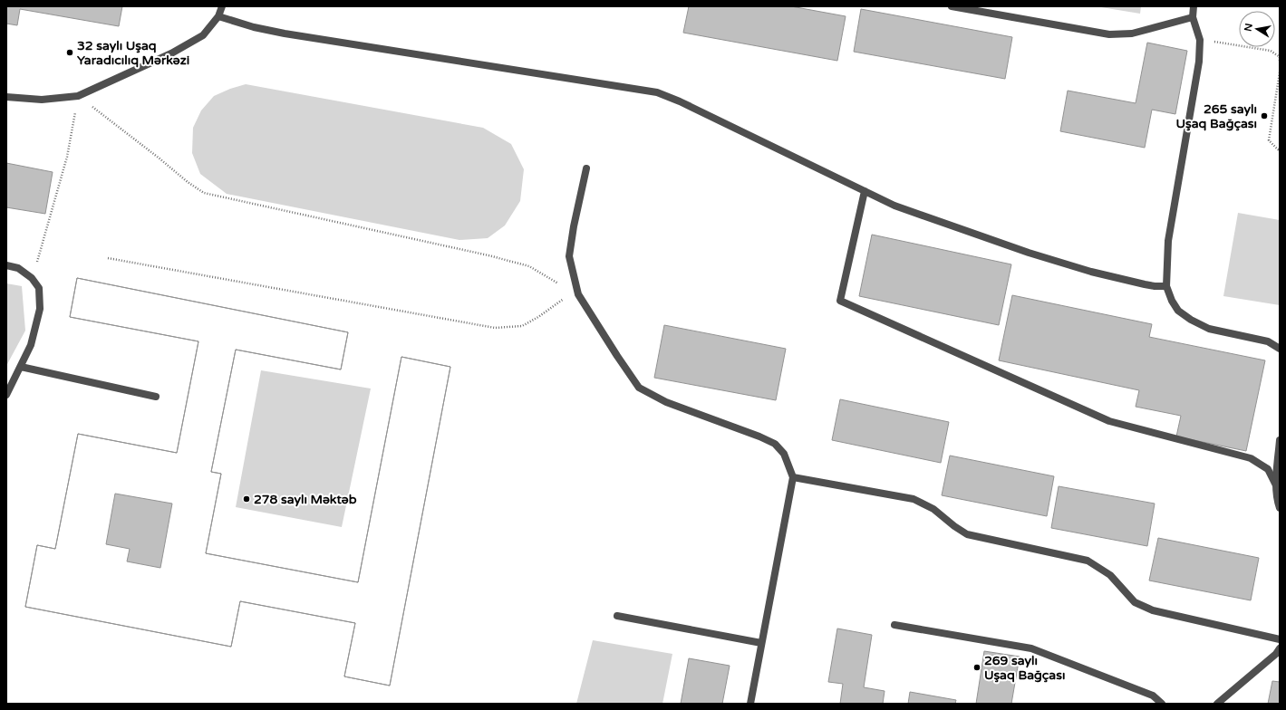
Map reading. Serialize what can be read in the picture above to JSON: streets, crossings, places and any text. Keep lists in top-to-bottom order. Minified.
{"places":["32 saylı Uşaq Yaradıcılıq Mərkəzi","265 saylı Uşaq Bağçası","278 saylı Məktəb","269 saylı Uşaq Bağçası"],"north":"left"}
